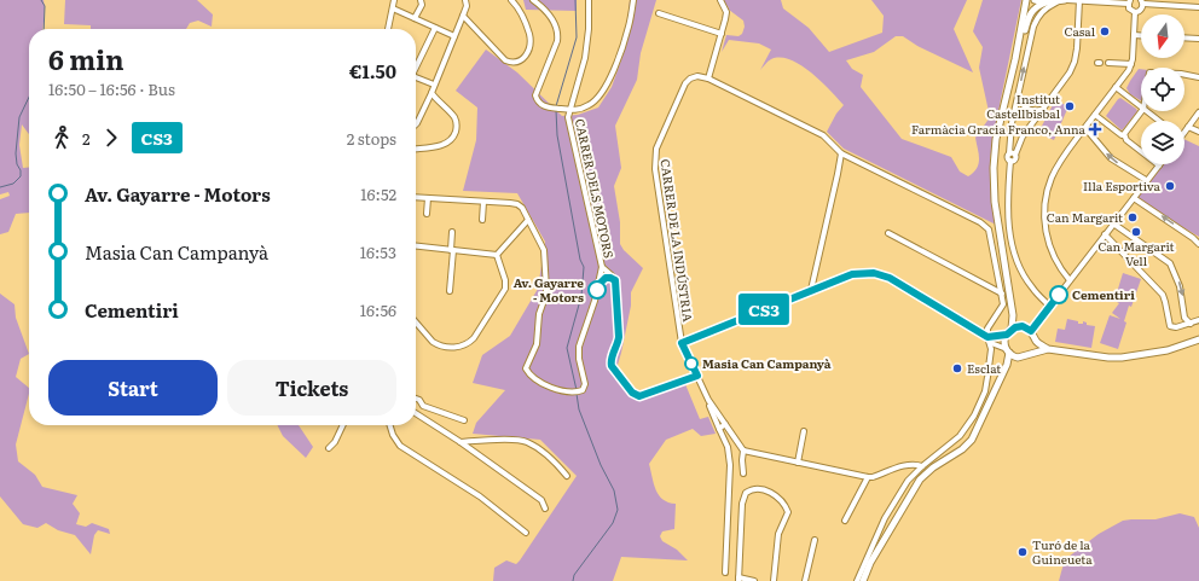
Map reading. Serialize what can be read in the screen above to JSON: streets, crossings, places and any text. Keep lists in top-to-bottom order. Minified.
{"streets":{"street":["CARRER DELS MOTORS","CARRER DE LA INDÚSTRIA"]},"places":{"other":["Casal","Institut Castellbisbal","Illa Esportiva","Can Margarit","Can Margarit Vell","Av. Gayarre - Motors","Cementiri","Masia Can Campanyà","Esclat","Turó de la Guineueta"],"health":["Farmàcia Gracia Franco, Anna"]},"lines":["bus line CS3"],"north":"bottom","page":{"on_map":"CS3","heading":["6 min","16:50 – 16:56 · Bus","€1.50"],"legs":["2","CS3","2 stops"],"list":[{"name":"Av. Gayarre - Motors","value":"16:52"},{"name":"Masia Can Campanyà","value":"16:53"},{"name":"Cementiri","value":"16:56"}],"buttons":["Start","Tickets"]}}
